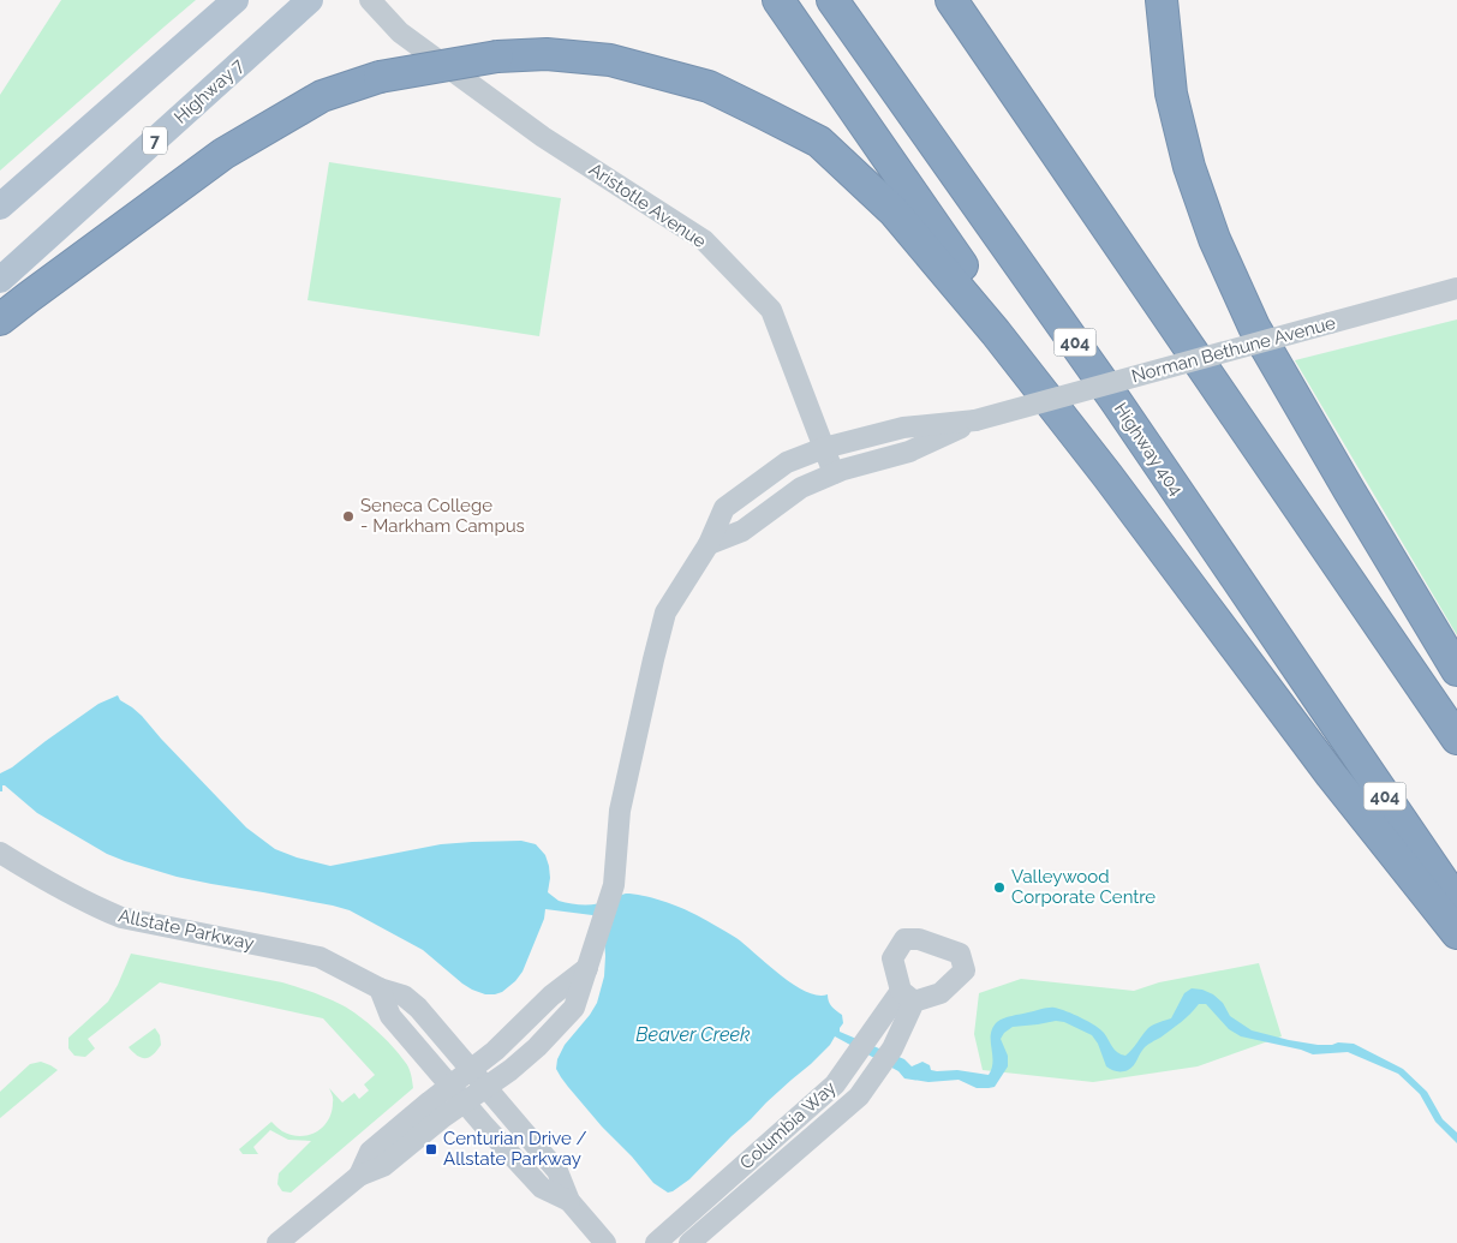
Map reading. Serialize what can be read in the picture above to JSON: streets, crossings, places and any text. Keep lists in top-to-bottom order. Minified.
{"streets":{"highway":["404","Highway 404"],"main road":["Highway 7","7"],"street":["Aristotle Avenue","Norman Bethune Avenue","Allstate Parkway","Columbia Way"]},"crossings":[["Aristotle Avenue","Norman Bethune Avenue"],["Norman Bethune Avenue","Allstate Parkway"]],"water":["Beaver Creek"],"places":{"other":["Seneca College - Markham Campus","Valleywood Corporate Centre"],"transit":["Centurian Drive / Allstate Parkway"]}}
